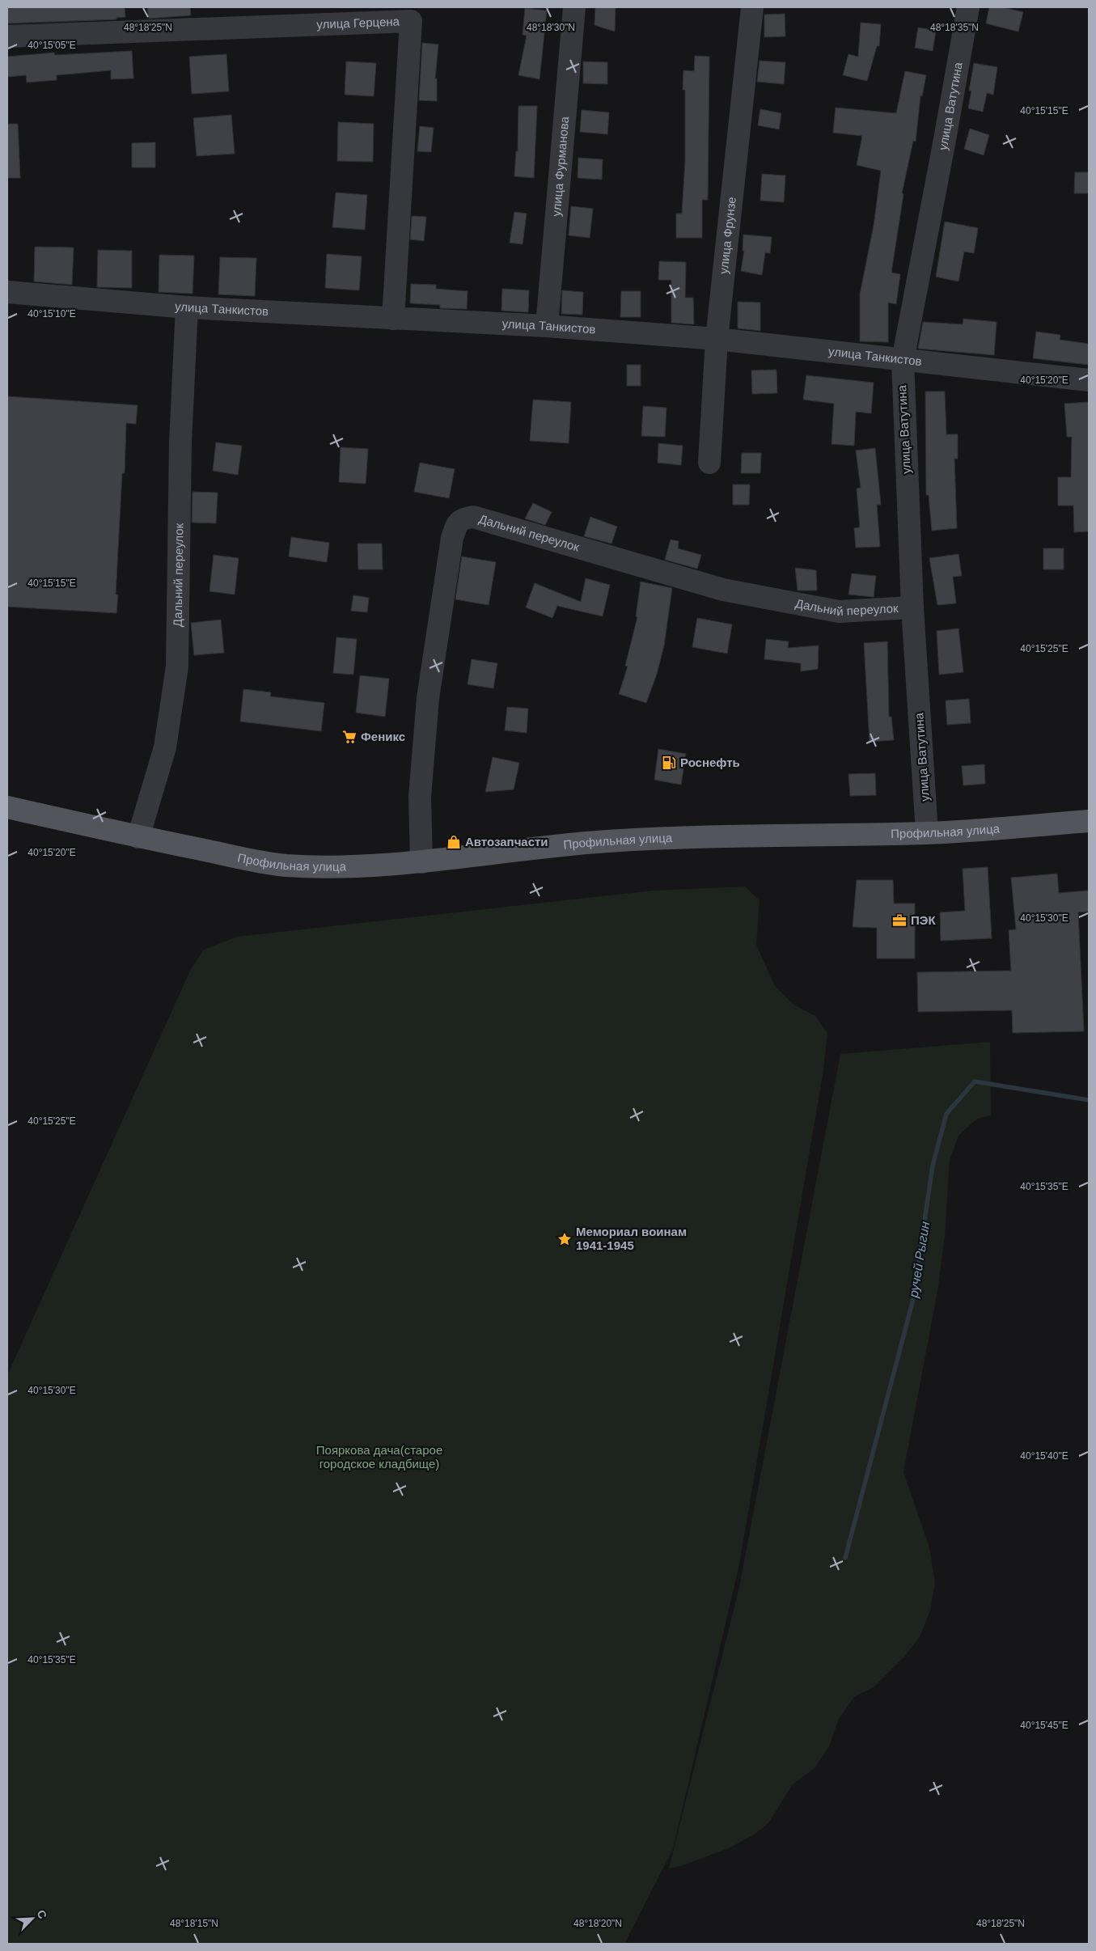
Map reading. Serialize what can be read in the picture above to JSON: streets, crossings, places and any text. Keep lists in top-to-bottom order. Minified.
{"streets":{"main road":["Профильная улица"],"street":["улица Герцена","улица Ватутина","улица Фурманова","улица Фрунзе","улица Танкистов","Дальний переулок"]},"crossings":[["улица Герцена","улица Танкистов"],["улица Ватутина","улица Танкистов"],["улица Ватутина","Дальний переулок"],["улица Ватутина","Профильная улица"],["улица Фурманова","улица Танкистов"],["улица Фрунзе","улица Танкистов"],["улица Танкистов","Дальний переулок"],["Дальний переулок","Профильная улица"]],"water":["ручей Рыгин"],"parks":["Пояркова дача(старое городское кладбище)"],"places":{"supermarket":["Феникс"],"fuel station":["Роснефть"],"shop":["Автозапчасти"],"office":["ПЭК"],"place":["Мемориал воинам 1941-1945"]},"north":"top right","coordinates":["48°18'25\"N","48°18'30\"N","48°18'35\"N","40°15'05\"E","40°15'15\"E","40°15'10\"E","40°15'20\"E","40°15'25\"E","40°15'30\"E","40°15'35\"E","40°15'40\"E","40°15'45\"E","48°18'15\"N","48°18'20\"N"]}
